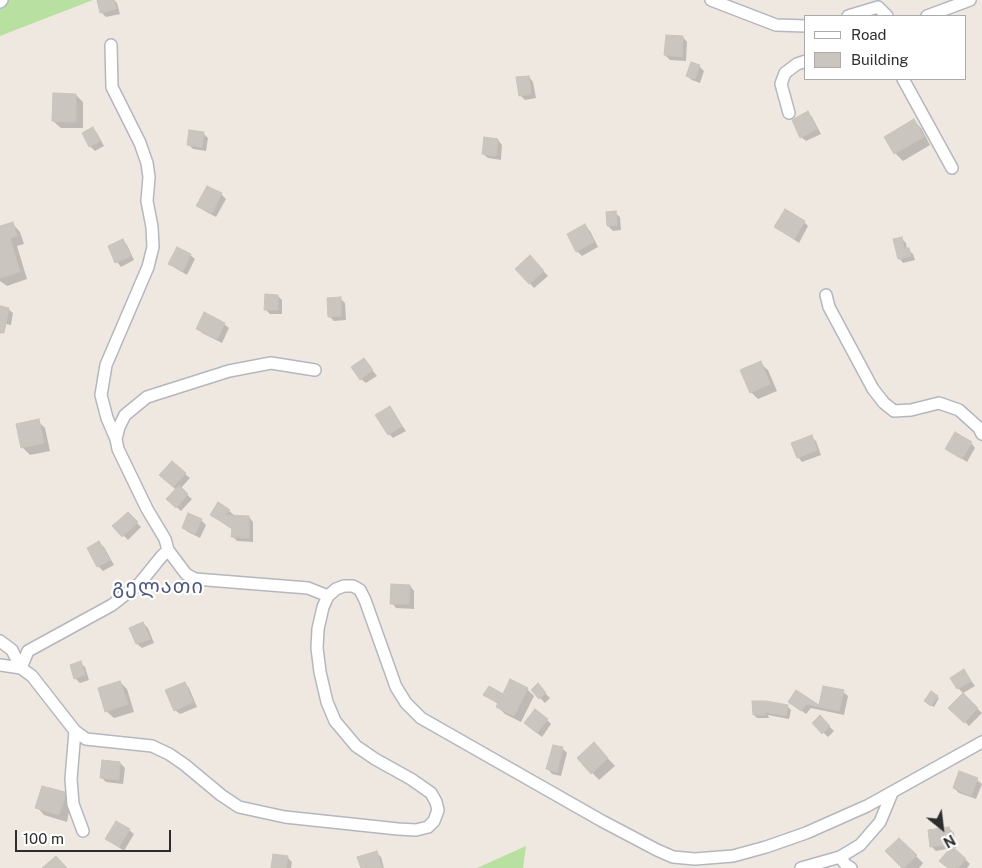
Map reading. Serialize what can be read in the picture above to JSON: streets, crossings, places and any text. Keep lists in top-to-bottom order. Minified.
{"districts":["გელათი"],"legend":["Road","Building"],"scale_bar":"100 m","north":"bottom right"}
